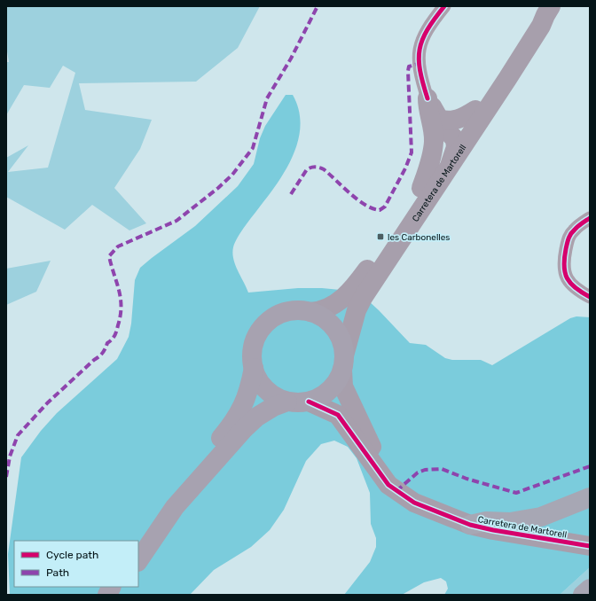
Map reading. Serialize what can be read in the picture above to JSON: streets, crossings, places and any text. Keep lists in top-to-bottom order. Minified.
{"streets":{"main road":["Carretera de Martorell"]},"places":{"transit":["les Carbonelles"]},"legend":["Cycle path","Path"]}
